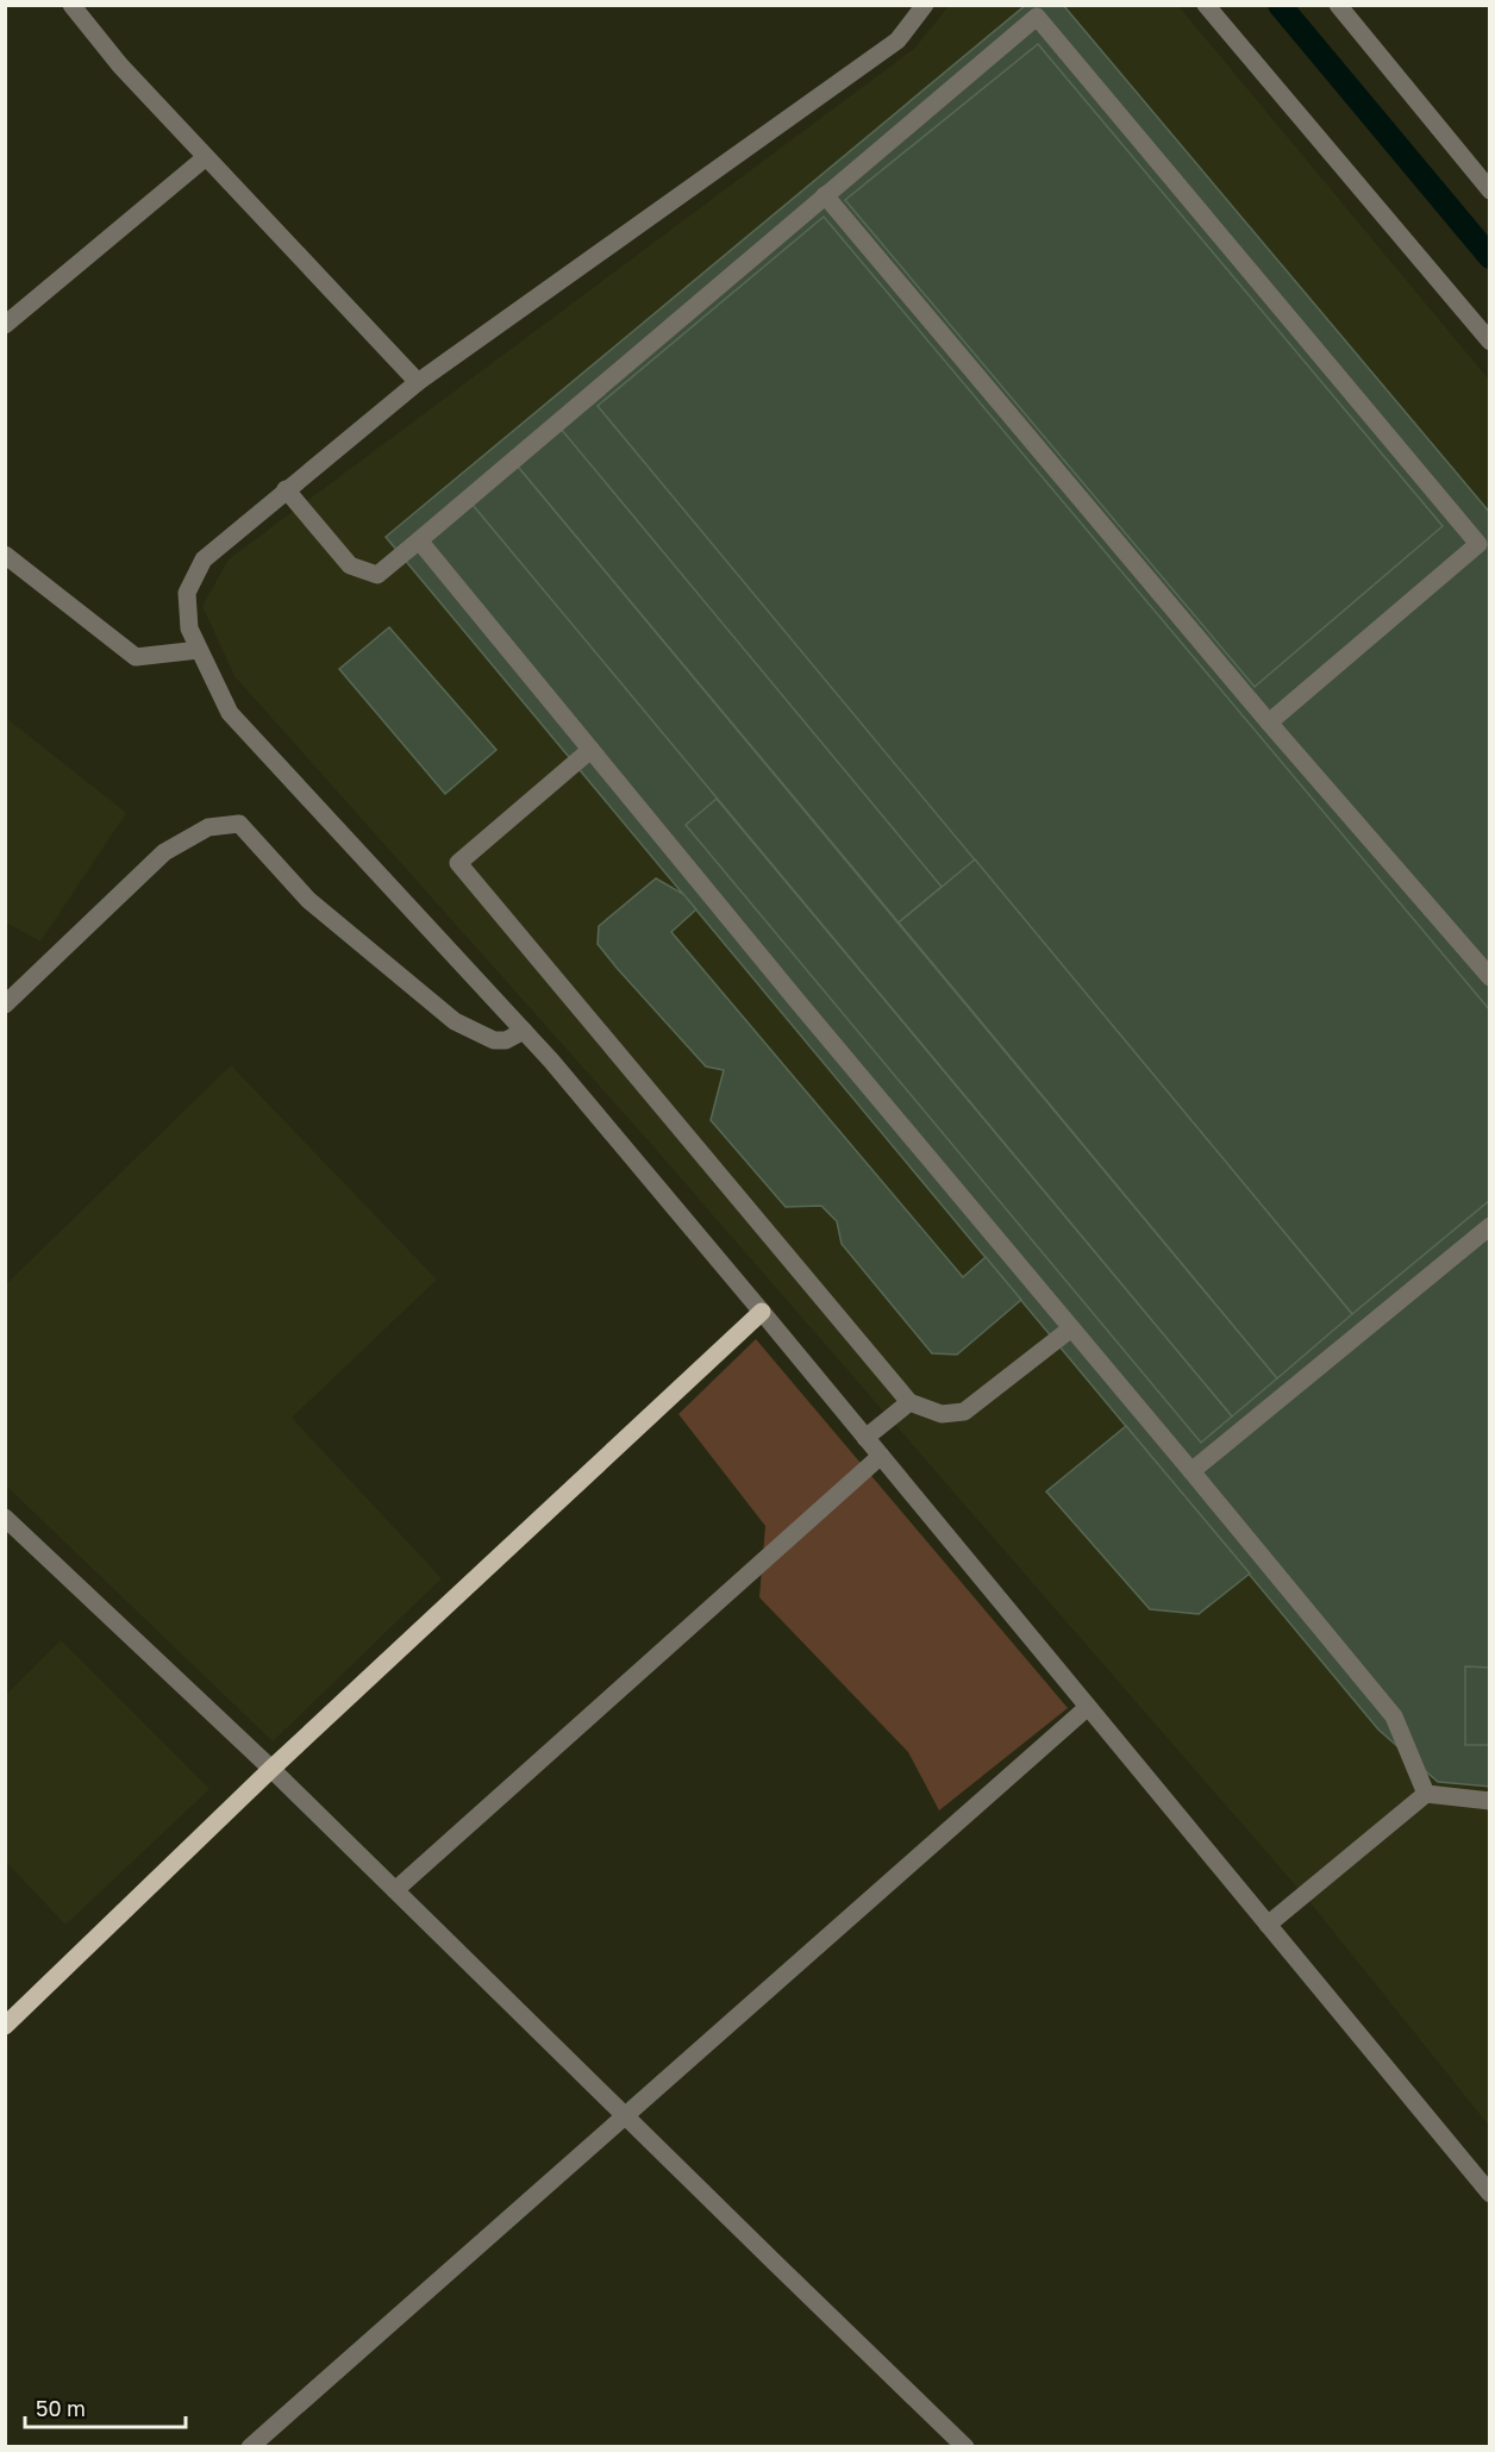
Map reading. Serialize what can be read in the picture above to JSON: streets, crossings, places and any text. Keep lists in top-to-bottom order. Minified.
{"scale_bar":"50 m"}
